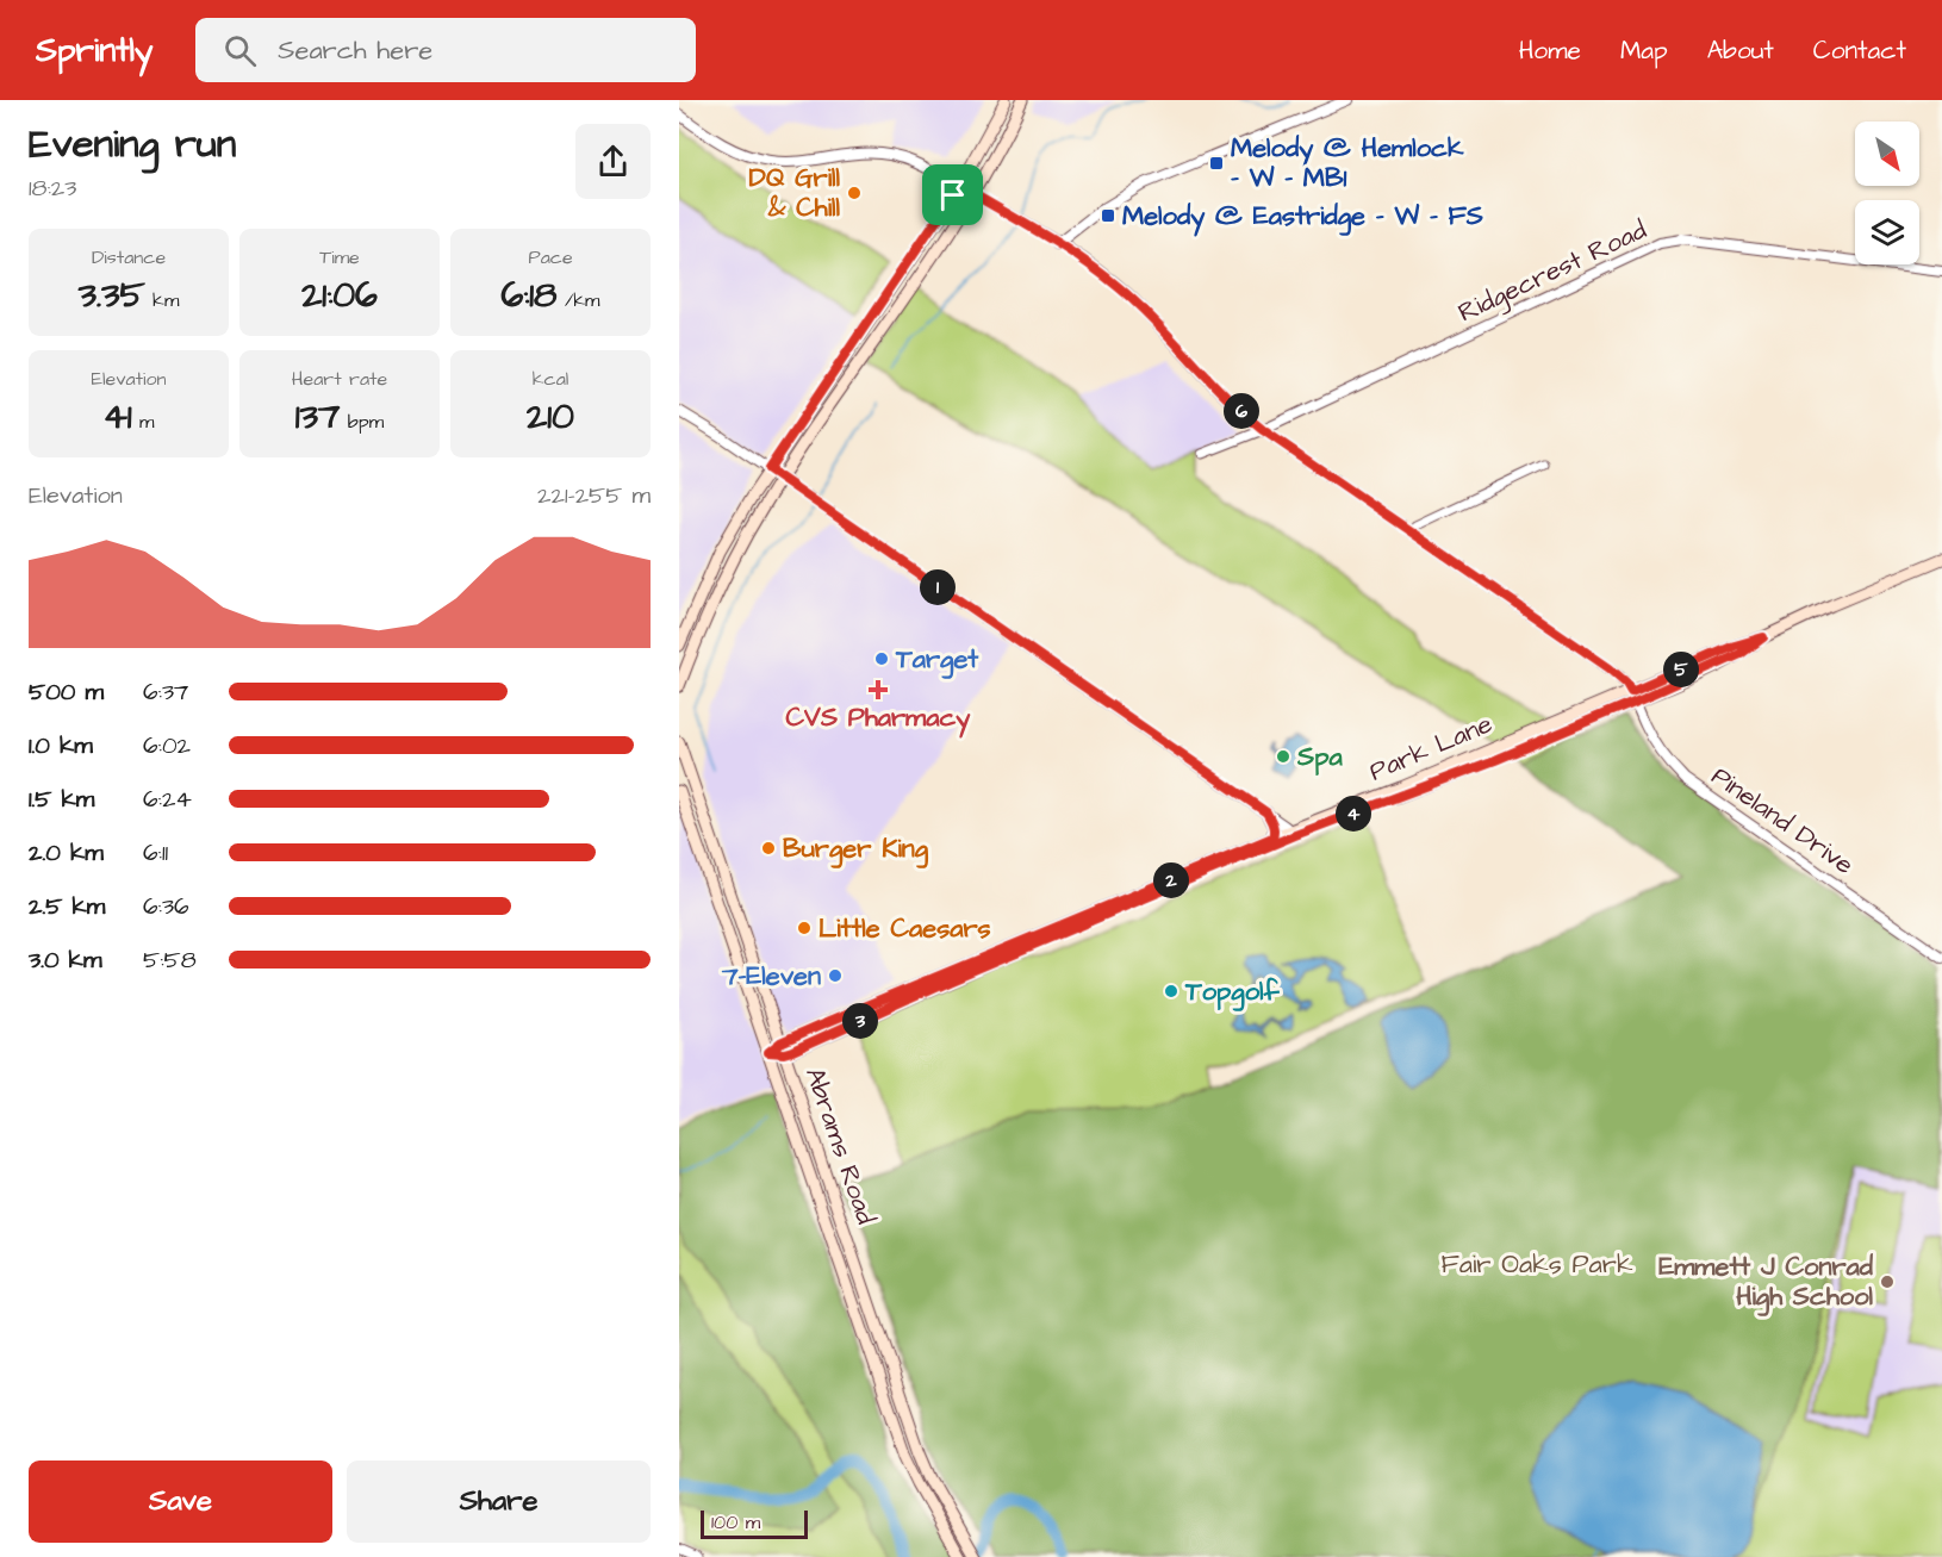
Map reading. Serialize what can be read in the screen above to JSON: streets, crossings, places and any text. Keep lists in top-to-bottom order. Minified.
{"streets":{"main road":["Park Lane","Abrams Road"],"street":["Ridgecrest Road","Pineland Drive"]},"crossings":[["Ridgecrest Road","Pineland Drive"],["Park Lane","Pineland Drive"],["Park Lane","Abrams Road"]],"parks":["Fair Oaks Park"],"places":{"transit":["Melody @ Hemlock - W - MB1","Melody @ Eastridge - W - FS"],"other":["DQ Grill & Chill","Target","Spa","Burger King","Little Caesars","7-Eleven","Topgolf","Emmett J Conrad High School"],"health":["CVS Pharmacy"]},"scale_bar":"100 m","north":"bottom right","page":{"header":"Sprintly","search":"Search here","nav":["Home","Map","About","Contact"],"heading":["Evening run","18:23"],"stats":[["Distance","3.35 km"],["Time","21:06"],["Pace","6:18 /km"],["Elevation","41 m"],["Heart rate","137 bpm"],["kcal","210"]],"pins":["6","1","5","4","2","3"],"chart":["Elevation","221–255 m"],"list":[{"name":"500 m","note":"6:37"},{"name":"1.0 km","note":"6:02"},{"name":"1.5 km","note":"6:24"},{"name":"2.0 km","note":"6:11"},{"name":"2.5 km","note":"6:36"},{"name":"3.0 km","note":"5:58"}],"buttons":["Save","Share"],"scale":"100 m"}}
